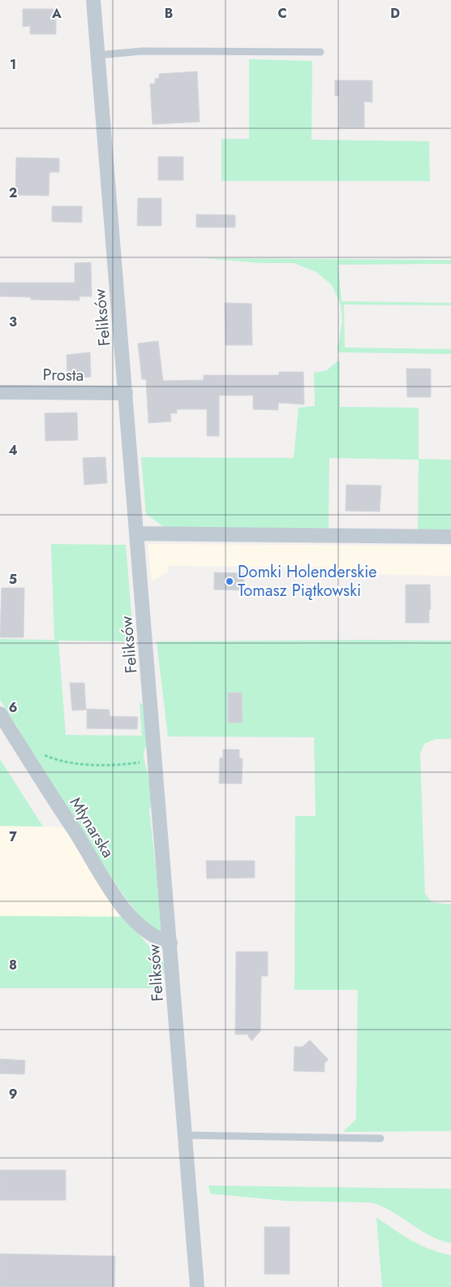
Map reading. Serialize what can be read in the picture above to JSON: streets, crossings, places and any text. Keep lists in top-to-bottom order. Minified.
{"streets":{"street":["Feliksów","Prosta","Młynarska"]},"crossings":[["Feliksów","Prosta"],["Feliksów","Młynarska"]],"places":["Domki Holenderskie Tomasz Piątkowski"],"grid":{"columns":["A","B","C","D"],"rows":["1","2","3","4","5","6","7","8","9"]}}
